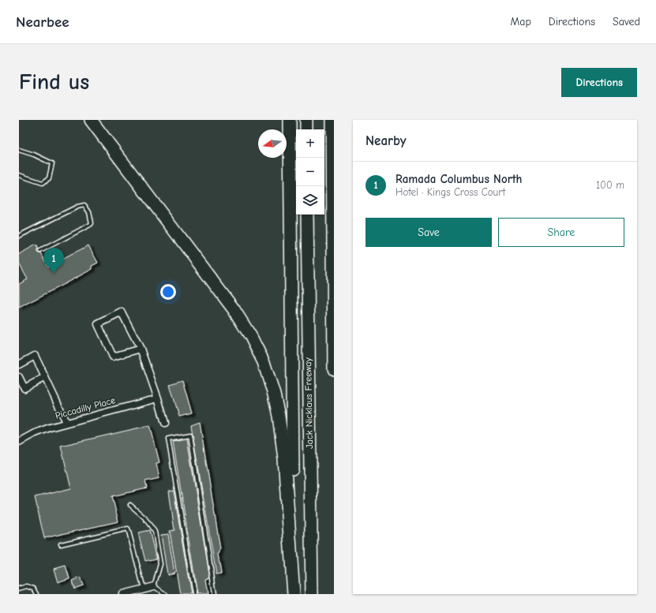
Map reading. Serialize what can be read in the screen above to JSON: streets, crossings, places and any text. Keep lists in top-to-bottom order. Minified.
{"streets":{"highway":["Jack Nicklaus Freeway"],"street":["Piccadilly Place"]},"north":"left","page":{"header":"Nearbee","nav":["Map","Directions","Saved"],"buttons":["Directions",["Save","Share"]],"title":"Find us","heading":"Nearby","map_buttons":["+","−"],"list":[{"mark":"1","name":"Ramada Columbus North","note":"Hotel · Kings Cross Court","value":"100 m"}],"pins":"1"}}
